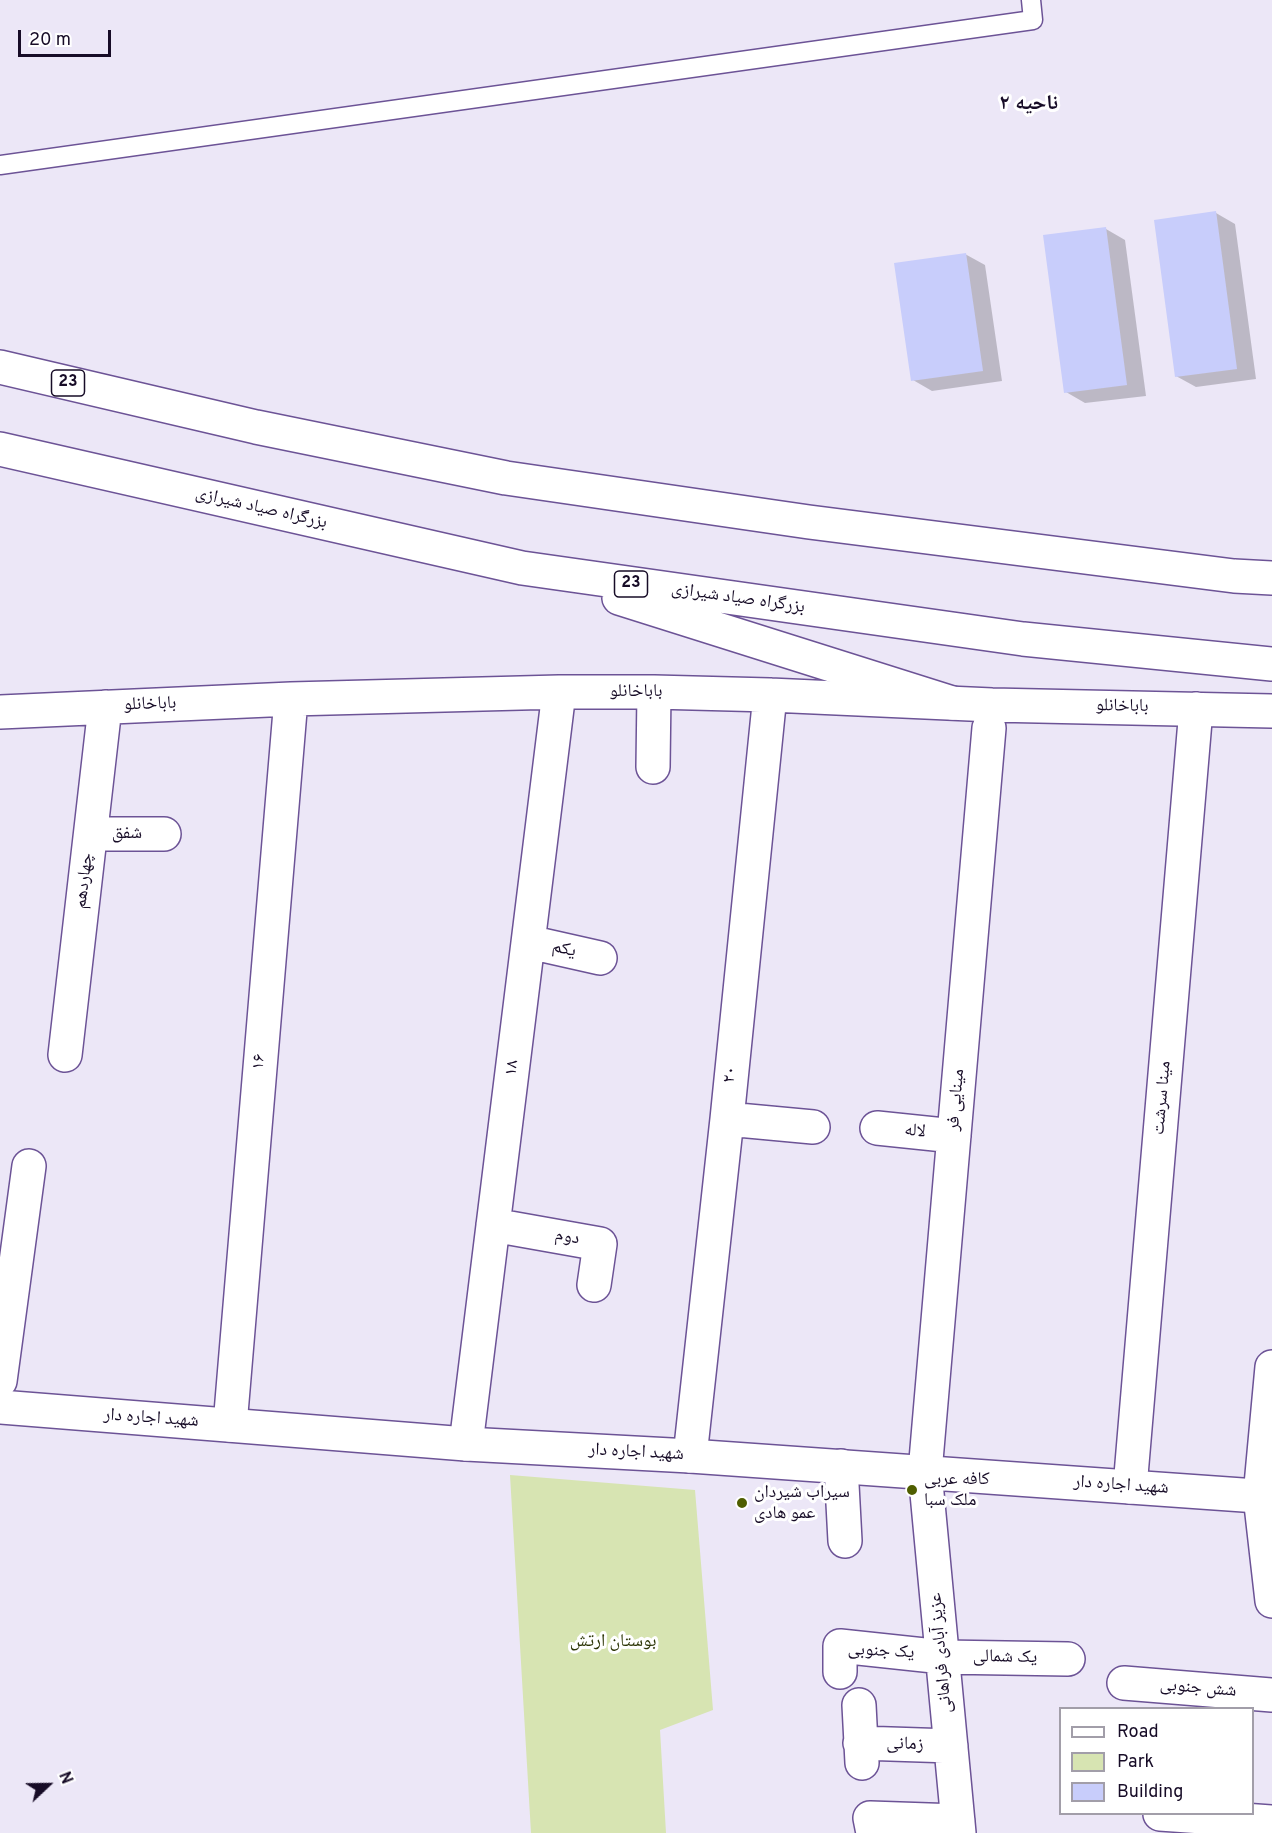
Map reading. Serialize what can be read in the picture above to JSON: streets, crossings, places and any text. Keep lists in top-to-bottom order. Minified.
{"streets":{"main road":["23","بزرگراه صیاد شیرازی","باباخانلو","شفق","چهاردهم","یکم","۱۶","۱۸","۲۰","مینا سرشت","مینایی فر","لاله","دوم","شهید اجاره دار","یک جنوبی","عزیز آبادی فراهانی","یک شمالی","شش جنوبی","زمانی"]},"crossings":[["باباخانلو","چهاردهم"],["باباخانلو","۱۶"],["باباخانلو","۱۸"],["باباخانلو","۲۰"],["باباخانلو","مینا سرشت"],["شفق","چهاردهم"],["یکم","۱۸"],["۱۶","شهید اجاره دار"],["۱۸","دوم"],["۱۸","شهید اجاره دار"],["۲۰","شهید اجاره دار"],["مینا سرشت","شهید اجاره دار"],["مینایی فر","لاله"],["مینایی فر","شهید اجاره دار"],["مینایی فر","عزیز آبادی فراهانی"],["شهید اجاره دار","عزیز آبادی فراهانی"],["یک جنوبی","عزیز آبادی فراهانی"],["یک جنوبی","یک شمالی"],["عزیز آبادی فراهانی","یک شمالی"],["عزیز آبادی فراهانی","زمانی"]],"districts":["ناحیه ۲"],"parks":["بوستان ارتش"],"places":["کافه عربی ملک سبا","سیراب شیردان عمو هادی"],"legend":["Road","Park","Building"],"scale_bar":"20 m","north":"right"}
